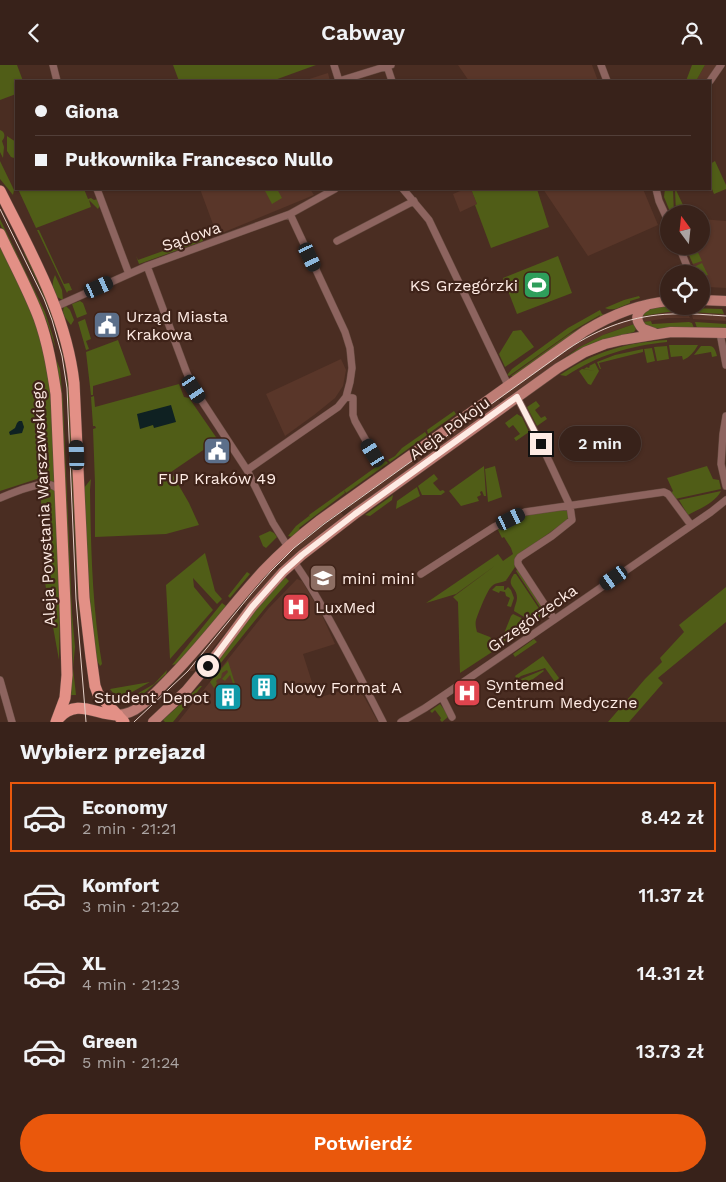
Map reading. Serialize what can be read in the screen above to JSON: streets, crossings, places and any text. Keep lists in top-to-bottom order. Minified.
{"streets":{"main road":["Aleja Pokoju","Aleja Powstania Warszawskiego"],"street":["Sądowa","Grzegórzecka"]},"places":{"sports":["KS Grzegórzki"],"public building":["Urząd Miasta Krakowa","FUP Kraków 49"],"school or university":["mini mini"],"hospital":["LuxMed","Syntemed Centrum Medyczne"],"building":["Nowy Format A","Student Depot"]},"north":"top","page":{"header":"Cabway","banner":["Giona","Pułkownika Francesco Nullo"],"bubble":"2 min","heading":"Wybierz przejazd","list":[{"name":"Economy","note":"2 min · 21:21","value":"8.42 zł"},{"name":"Komfort","note":"3 min · 21:22","value":"11.37 zł"},{"name":"XL","note":"4 min · 21:23","value":"14.31 zł"},{"name":"Green","note":"5 min · 21:24","value":"13.73 zł"}],"buttons":"Potwierdź"}}
